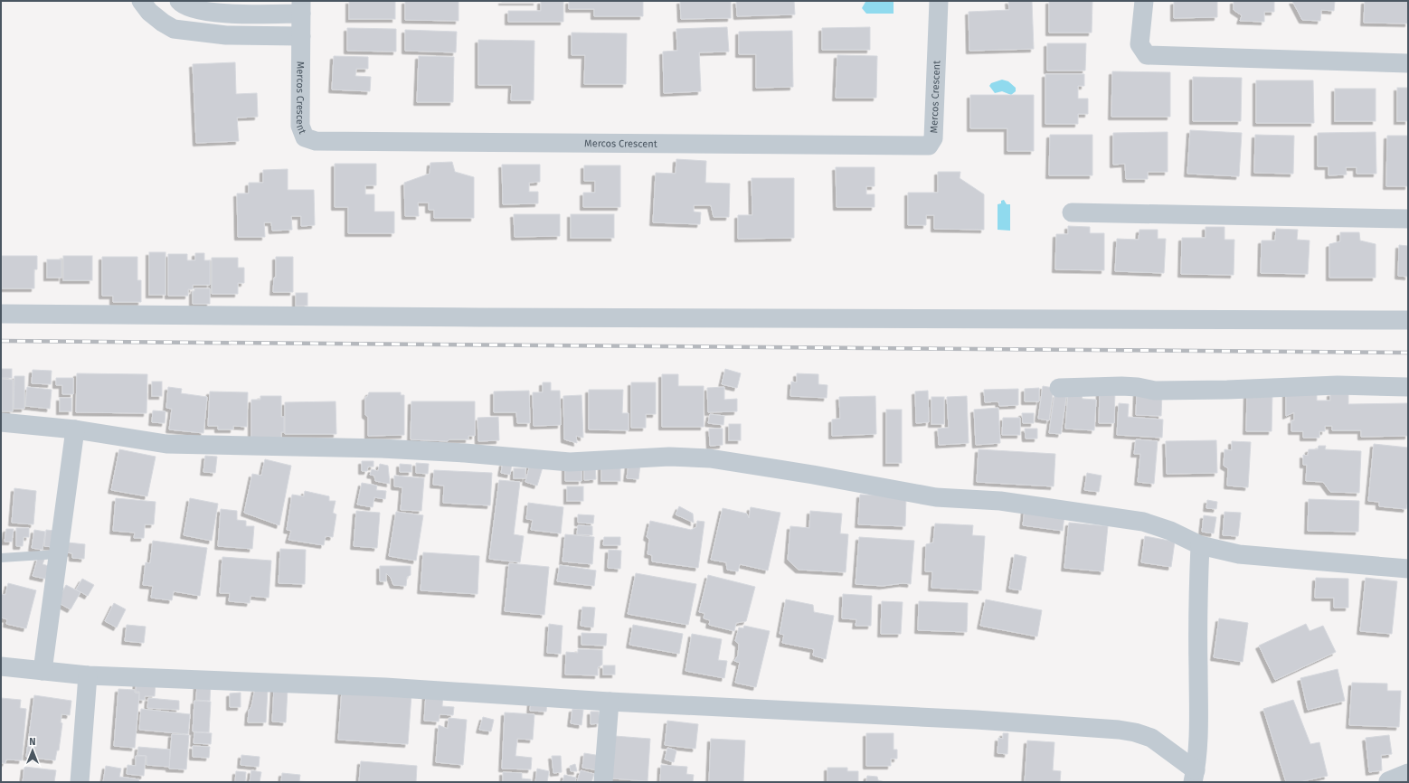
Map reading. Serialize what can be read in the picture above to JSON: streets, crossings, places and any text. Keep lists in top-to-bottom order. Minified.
{"streets":{"street":["Mercos Crescent"]},"north":"top"}
